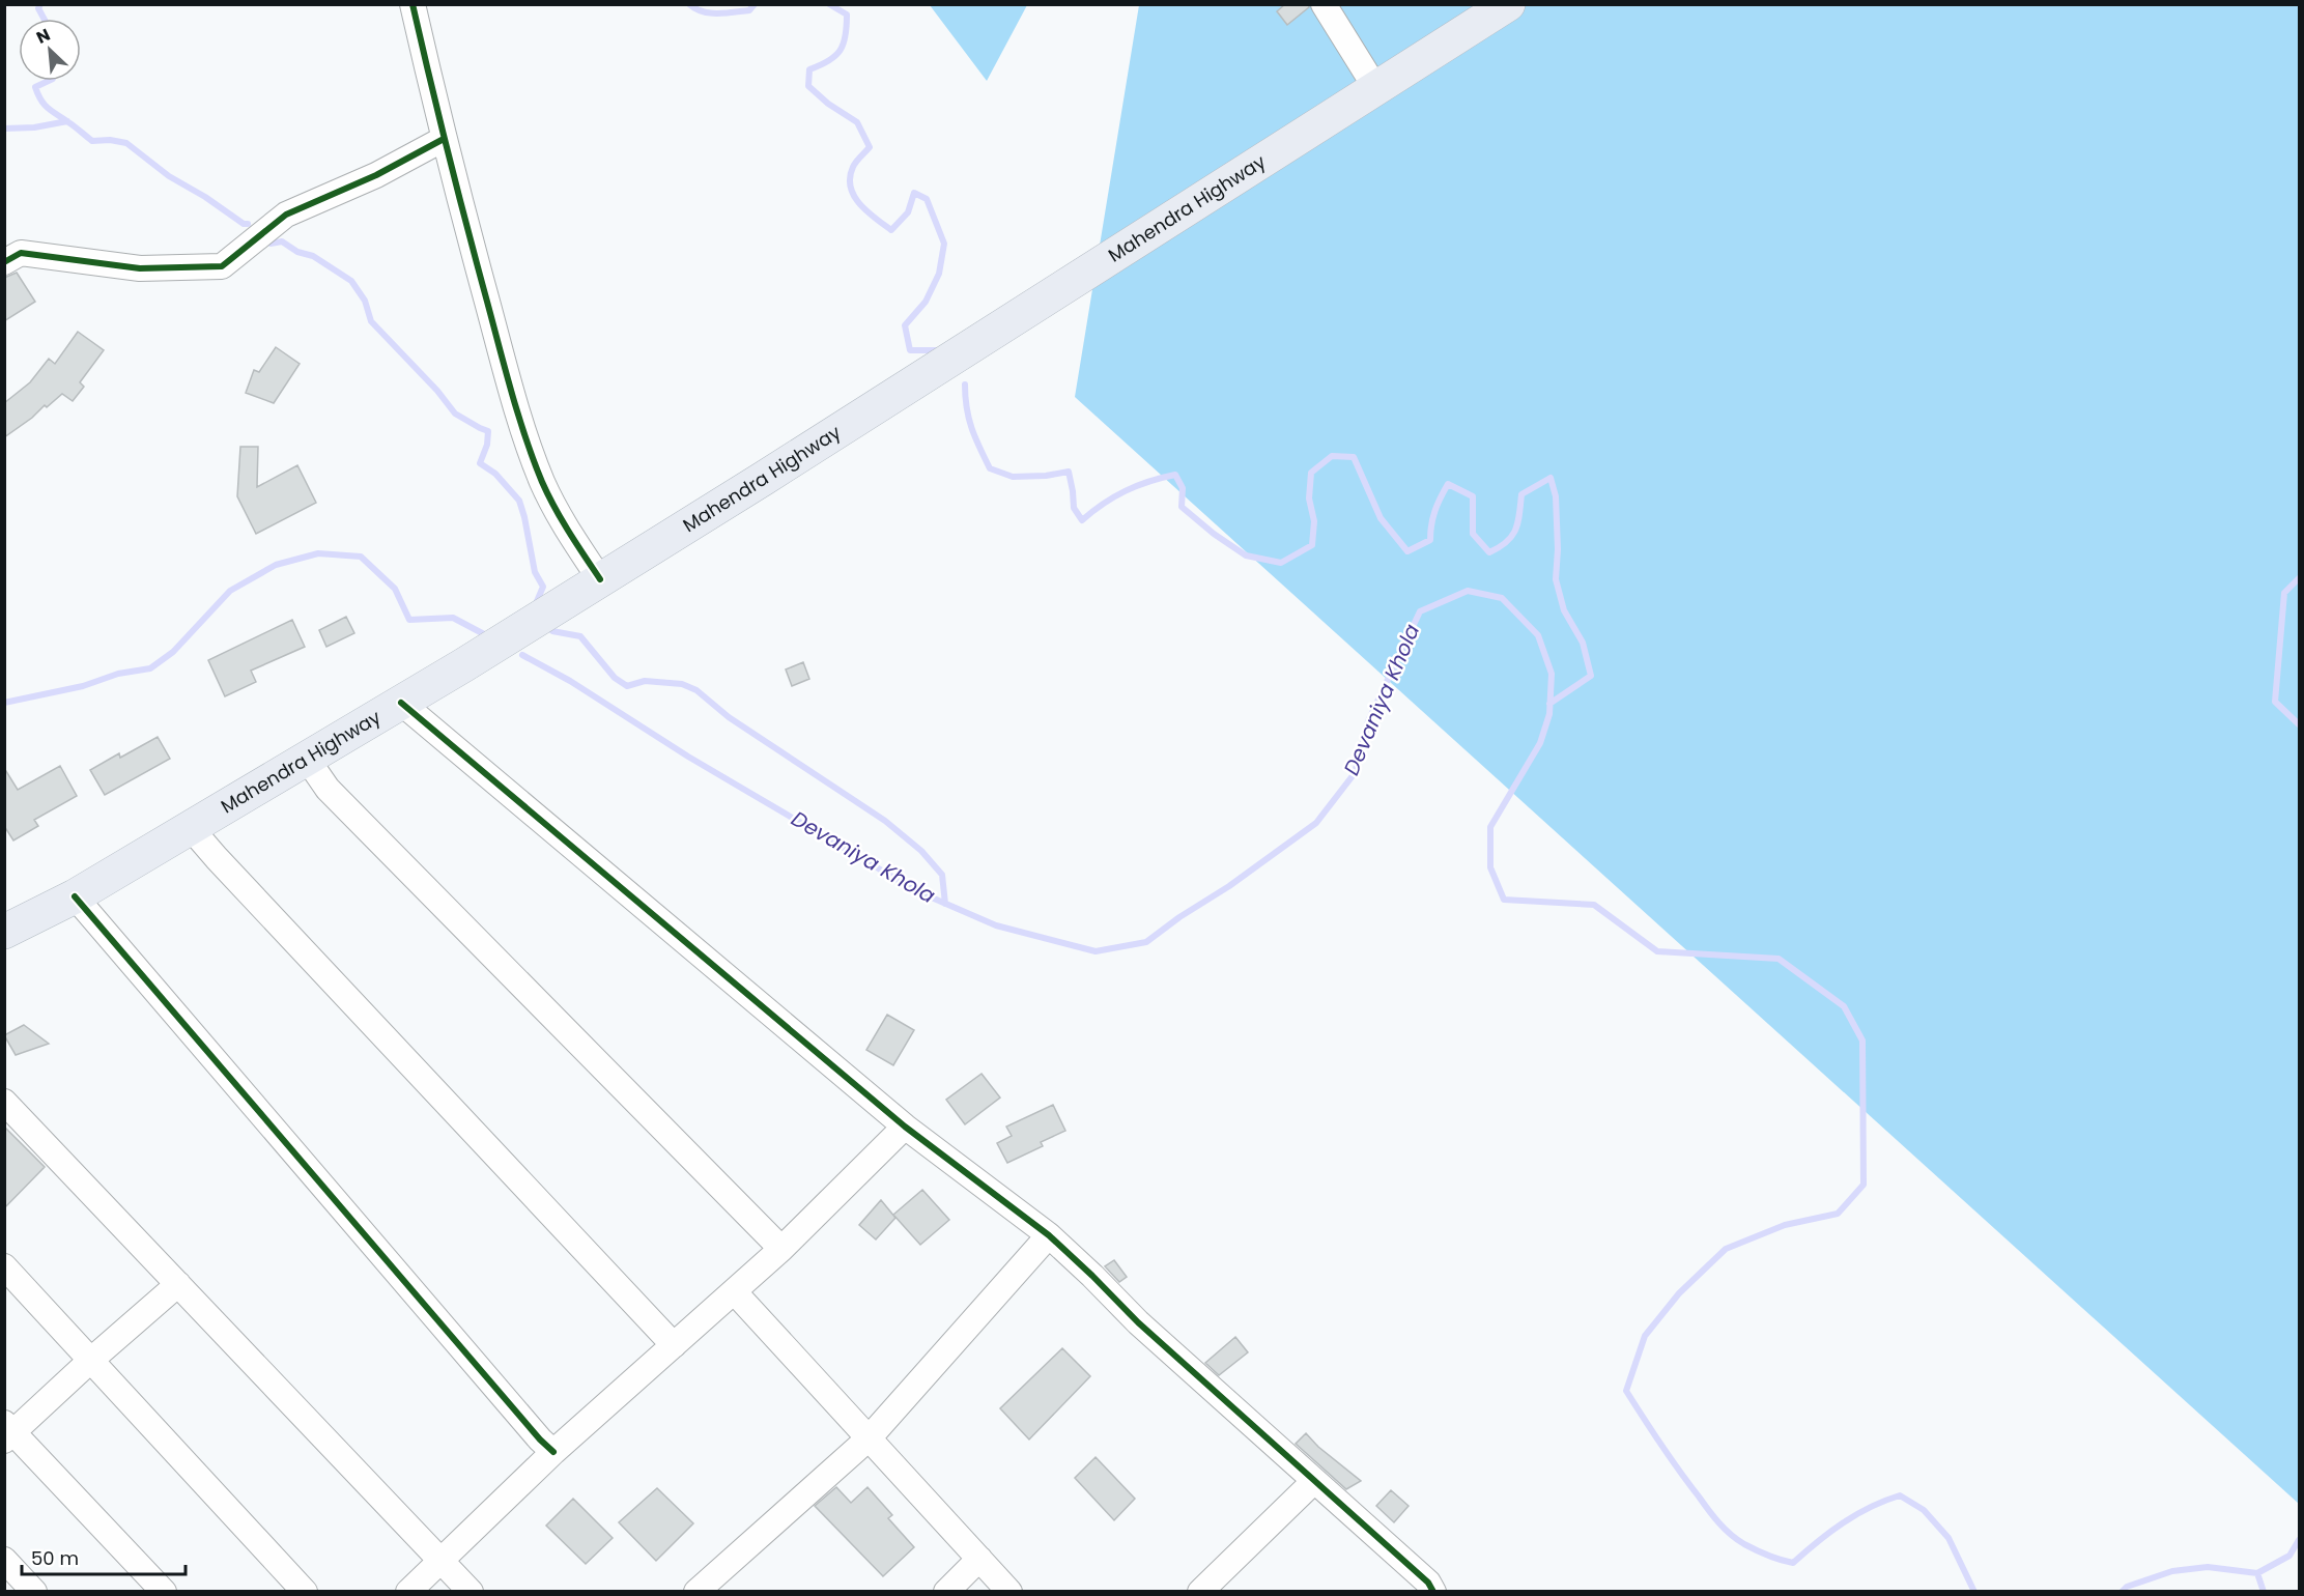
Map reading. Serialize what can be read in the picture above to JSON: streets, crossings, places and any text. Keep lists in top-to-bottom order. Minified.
{"streets":{"highway":["Mahendra Highway"]},"water":["Devaniya Khola"],"scale_bar":"50 m","north":"top left"}
